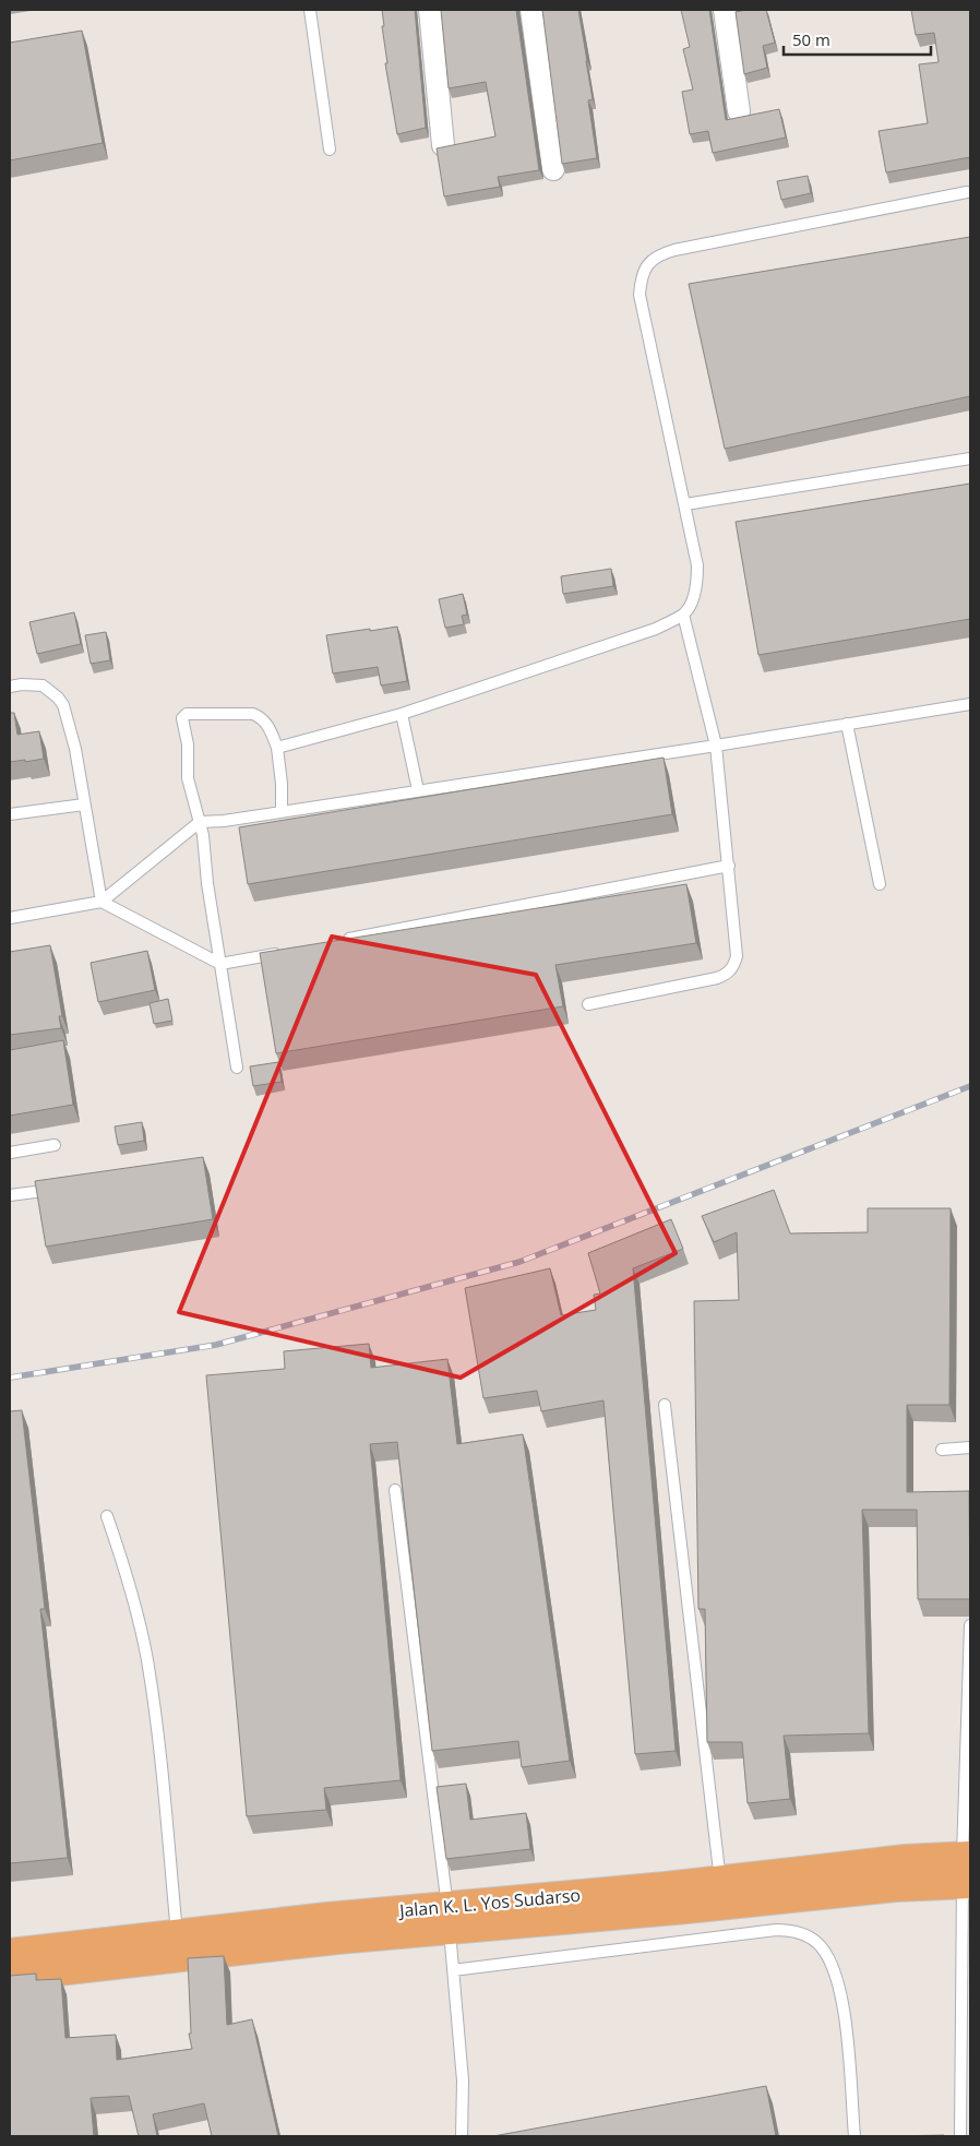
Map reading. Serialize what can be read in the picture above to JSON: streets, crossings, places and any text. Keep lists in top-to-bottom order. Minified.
{"streets":{"highway":["Jalan K. L. Yos Sudarso"]},"scale_bar":"50 m"}
